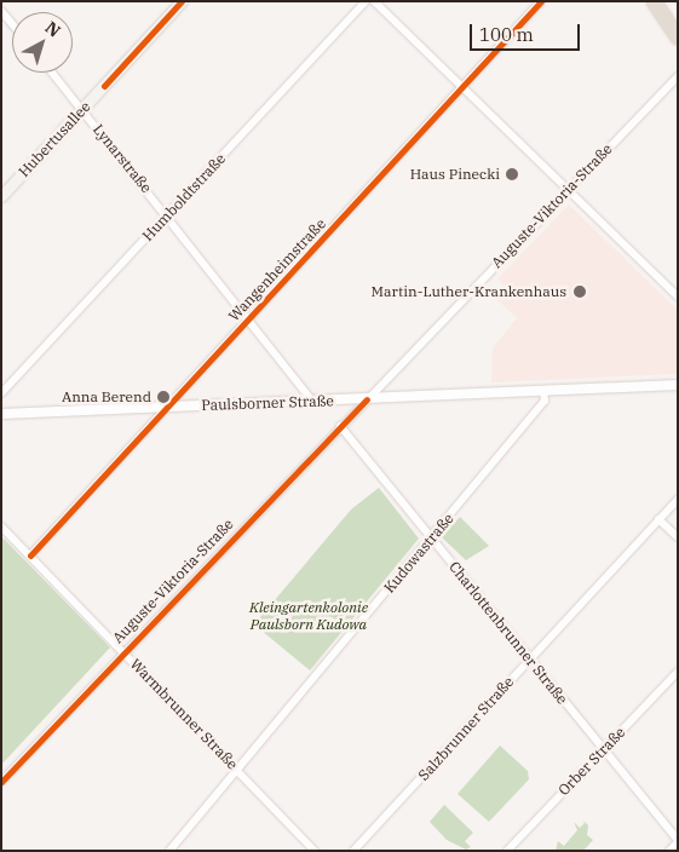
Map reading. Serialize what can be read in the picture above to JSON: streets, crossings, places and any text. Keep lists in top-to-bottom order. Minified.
{"streets":{"main road":["Hubertusallee"],"street":["Lynarstraße","Humboldtstraße","Auguste-Viktoria-Straße","Wangenheimstraße","Paulsborner Straße","Kudowastraße","Charlottenbrunner Straße","Warmbrunner Straße","Salzbrunner Straße","Orber Straße"]},"crossings":[["Hubertusallee","Lynarstraße"],["Lynarstraße","Humboldtstraße"],["Lynarstraße","Wangenheimstraße"],["Lynarstraße","Paulsborner Straße"],["Auguste-Viktoria-Straße","Paulsborner Straße"],["Auguste-Viktoria-Straße","Charlottenbrunner Straße"],["Auguste-Viktoria-Straße","Warmbrunner Straße"],["Wangenheimstraße","Paulsborner Straße"],["Wangenheimstraße","Warmbrunner Straße"],["Paulsborner Straße","Kudowastraße"],["Kudowastraße","Charlottenbrunner Straße"],["Kudowastraße","Warmbrunner Straße"],["Charlottenbrunner Straße","Salzbrunner Straße"],["Charlottenbrunner Straße","Orber Straße"]],"parks":["Kleingartenkolonie Paulsborn Kudowa"],"places":["Haus Pinecki","Martin-Luther-Krankenhaus","Anna Berend"],"scale_bar":"100 m","north":"top right"}
